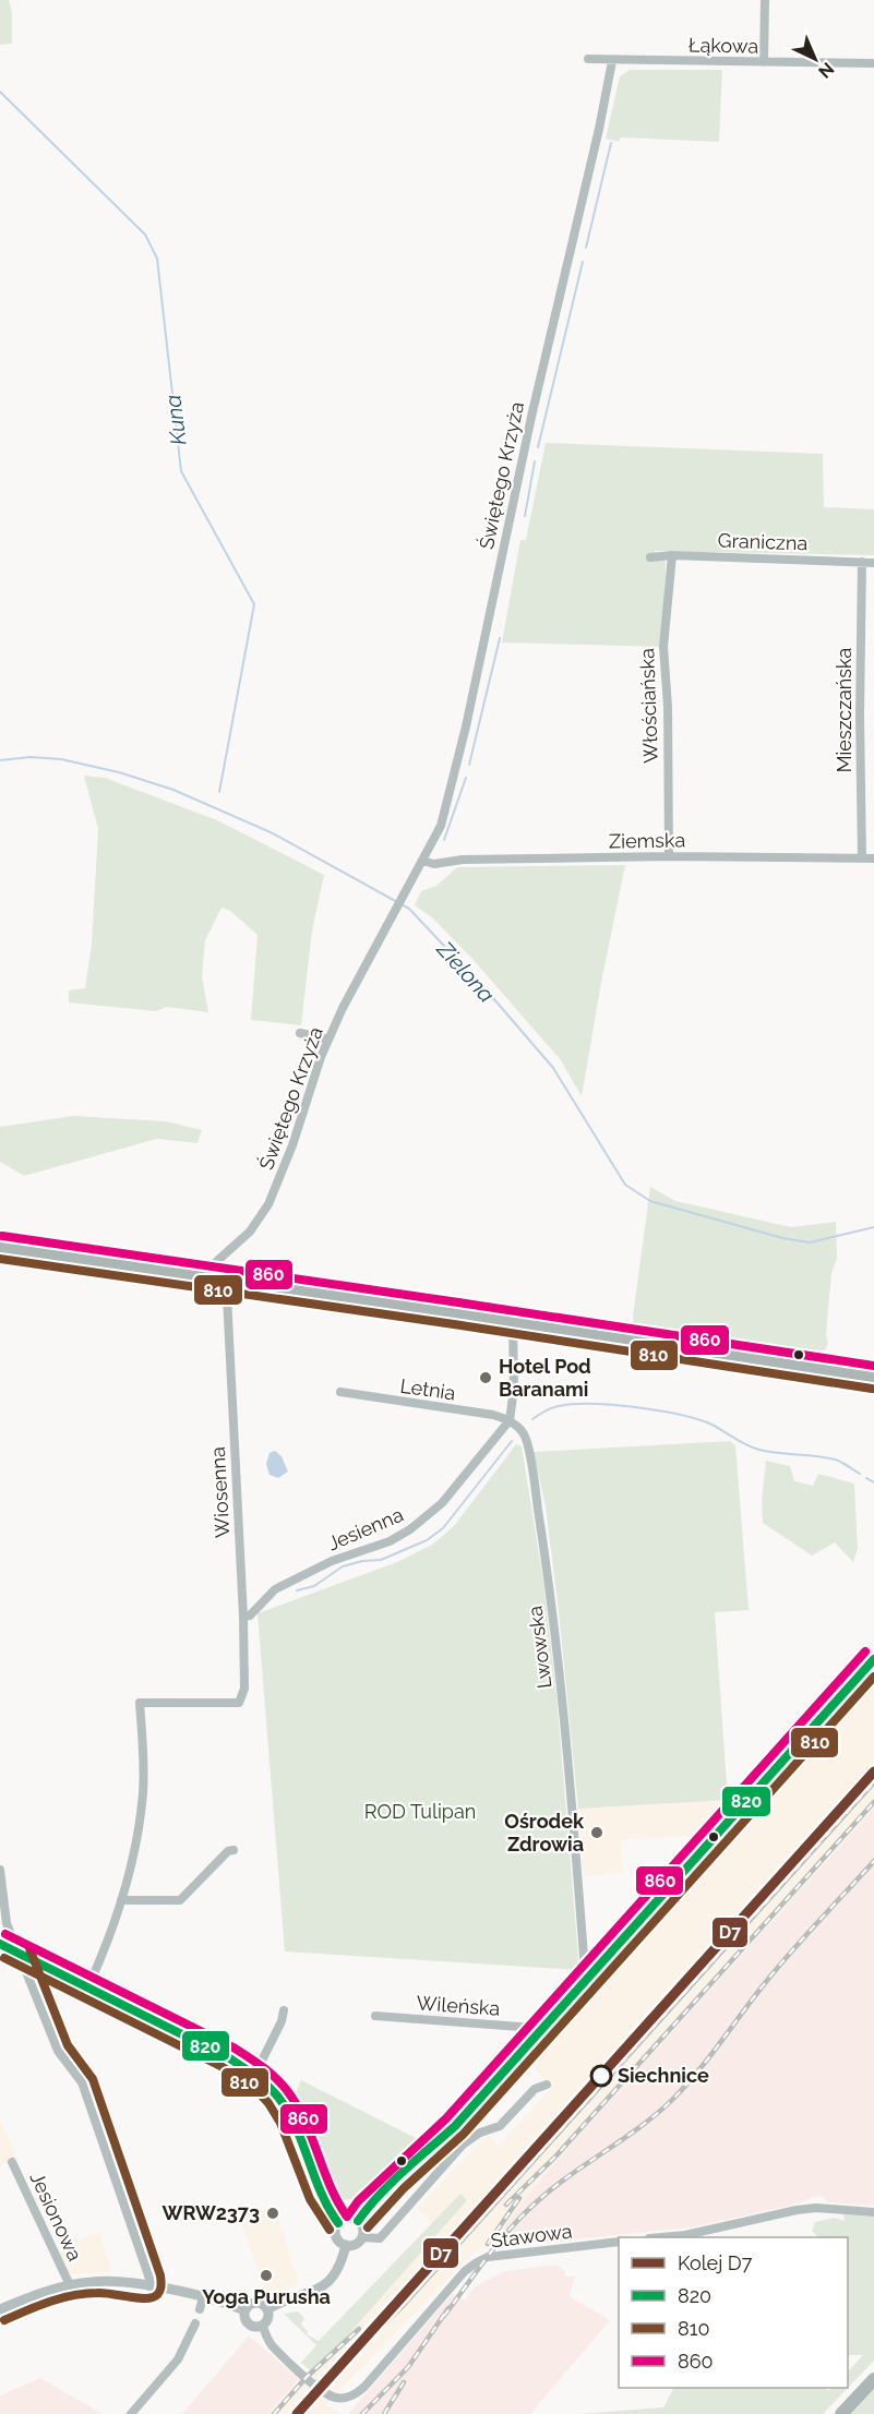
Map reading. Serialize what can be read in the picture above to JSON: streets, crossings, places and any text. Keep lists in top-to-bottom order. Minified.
{"streets":{"street":["Łąkowa","Świętego Krzyża","Graniczna","Włościańska","Mieszczańska","Ziemska","Letnia","Wiosenna","Jesienna","Lwowska","Wileńska","Jesionowa","Stawowa"]},"crossings":[["Łąkowa","Świętego Krzyża"],["Świętego Krzyża","Ziemska"],["Graniczna","Włościańska"],["Graniczna","Mieszczańska"],["Włościańska","Ziemska"],["Mieszczańska","Ziemska"],["Letnia","Jesienna"],["Letnia","Lwowska"],["Wiosenna","Jesienna"],["Jesienna","Lwowska"]],"water":["Kuna","Zielona"],"parks":["ROD Tulipan"],"places":["Hotel Pod Baranami","Ośrodek Zdrowia","Siechnice","WRW2373","Yoga Purusha"],"lines":["transit line 860","transit line 810","transit line 820","rail line D7"],"legend":["Kolej D7","820","810","860"],"north":"bottom right"}
